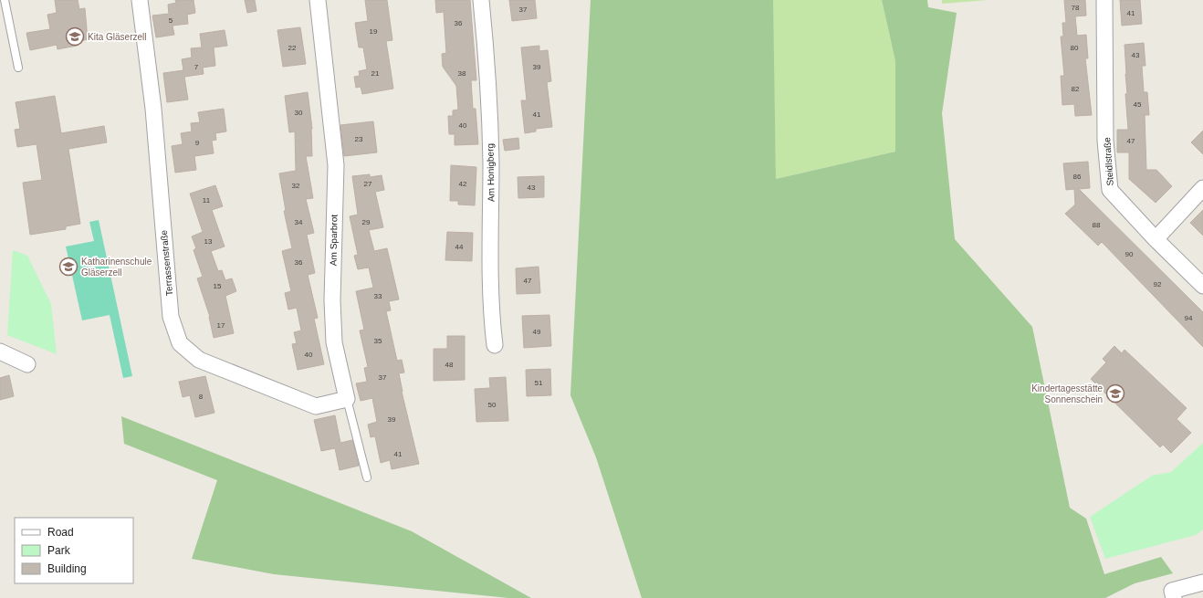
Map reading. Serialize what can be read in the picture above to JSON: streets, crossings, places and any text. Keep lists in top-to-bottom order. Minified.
{"streets":{"street":["Steidlstraße","Am Honigberg","Am Sparbrot","Terrassenstraße"]},"crossings":[["Am Sparbrot","Terrassenstraße"]],"places":{"school or university":["Kita Gläserzell","Katharinenschule Gläserzell","Kindertagesstätte Sonnenschein"]},"house_numbers":["78","37","41","5","36","19","22","80","43","7","39","21","38","82","45","30","41","40","23","47","9","86","27","42","32","43","11","34","29","88","13","44","90","36","47","92","15","33","94","17","49","35","40","48","37","51","8","50","39","41"],"legend":["Road","Park","Building"]}
